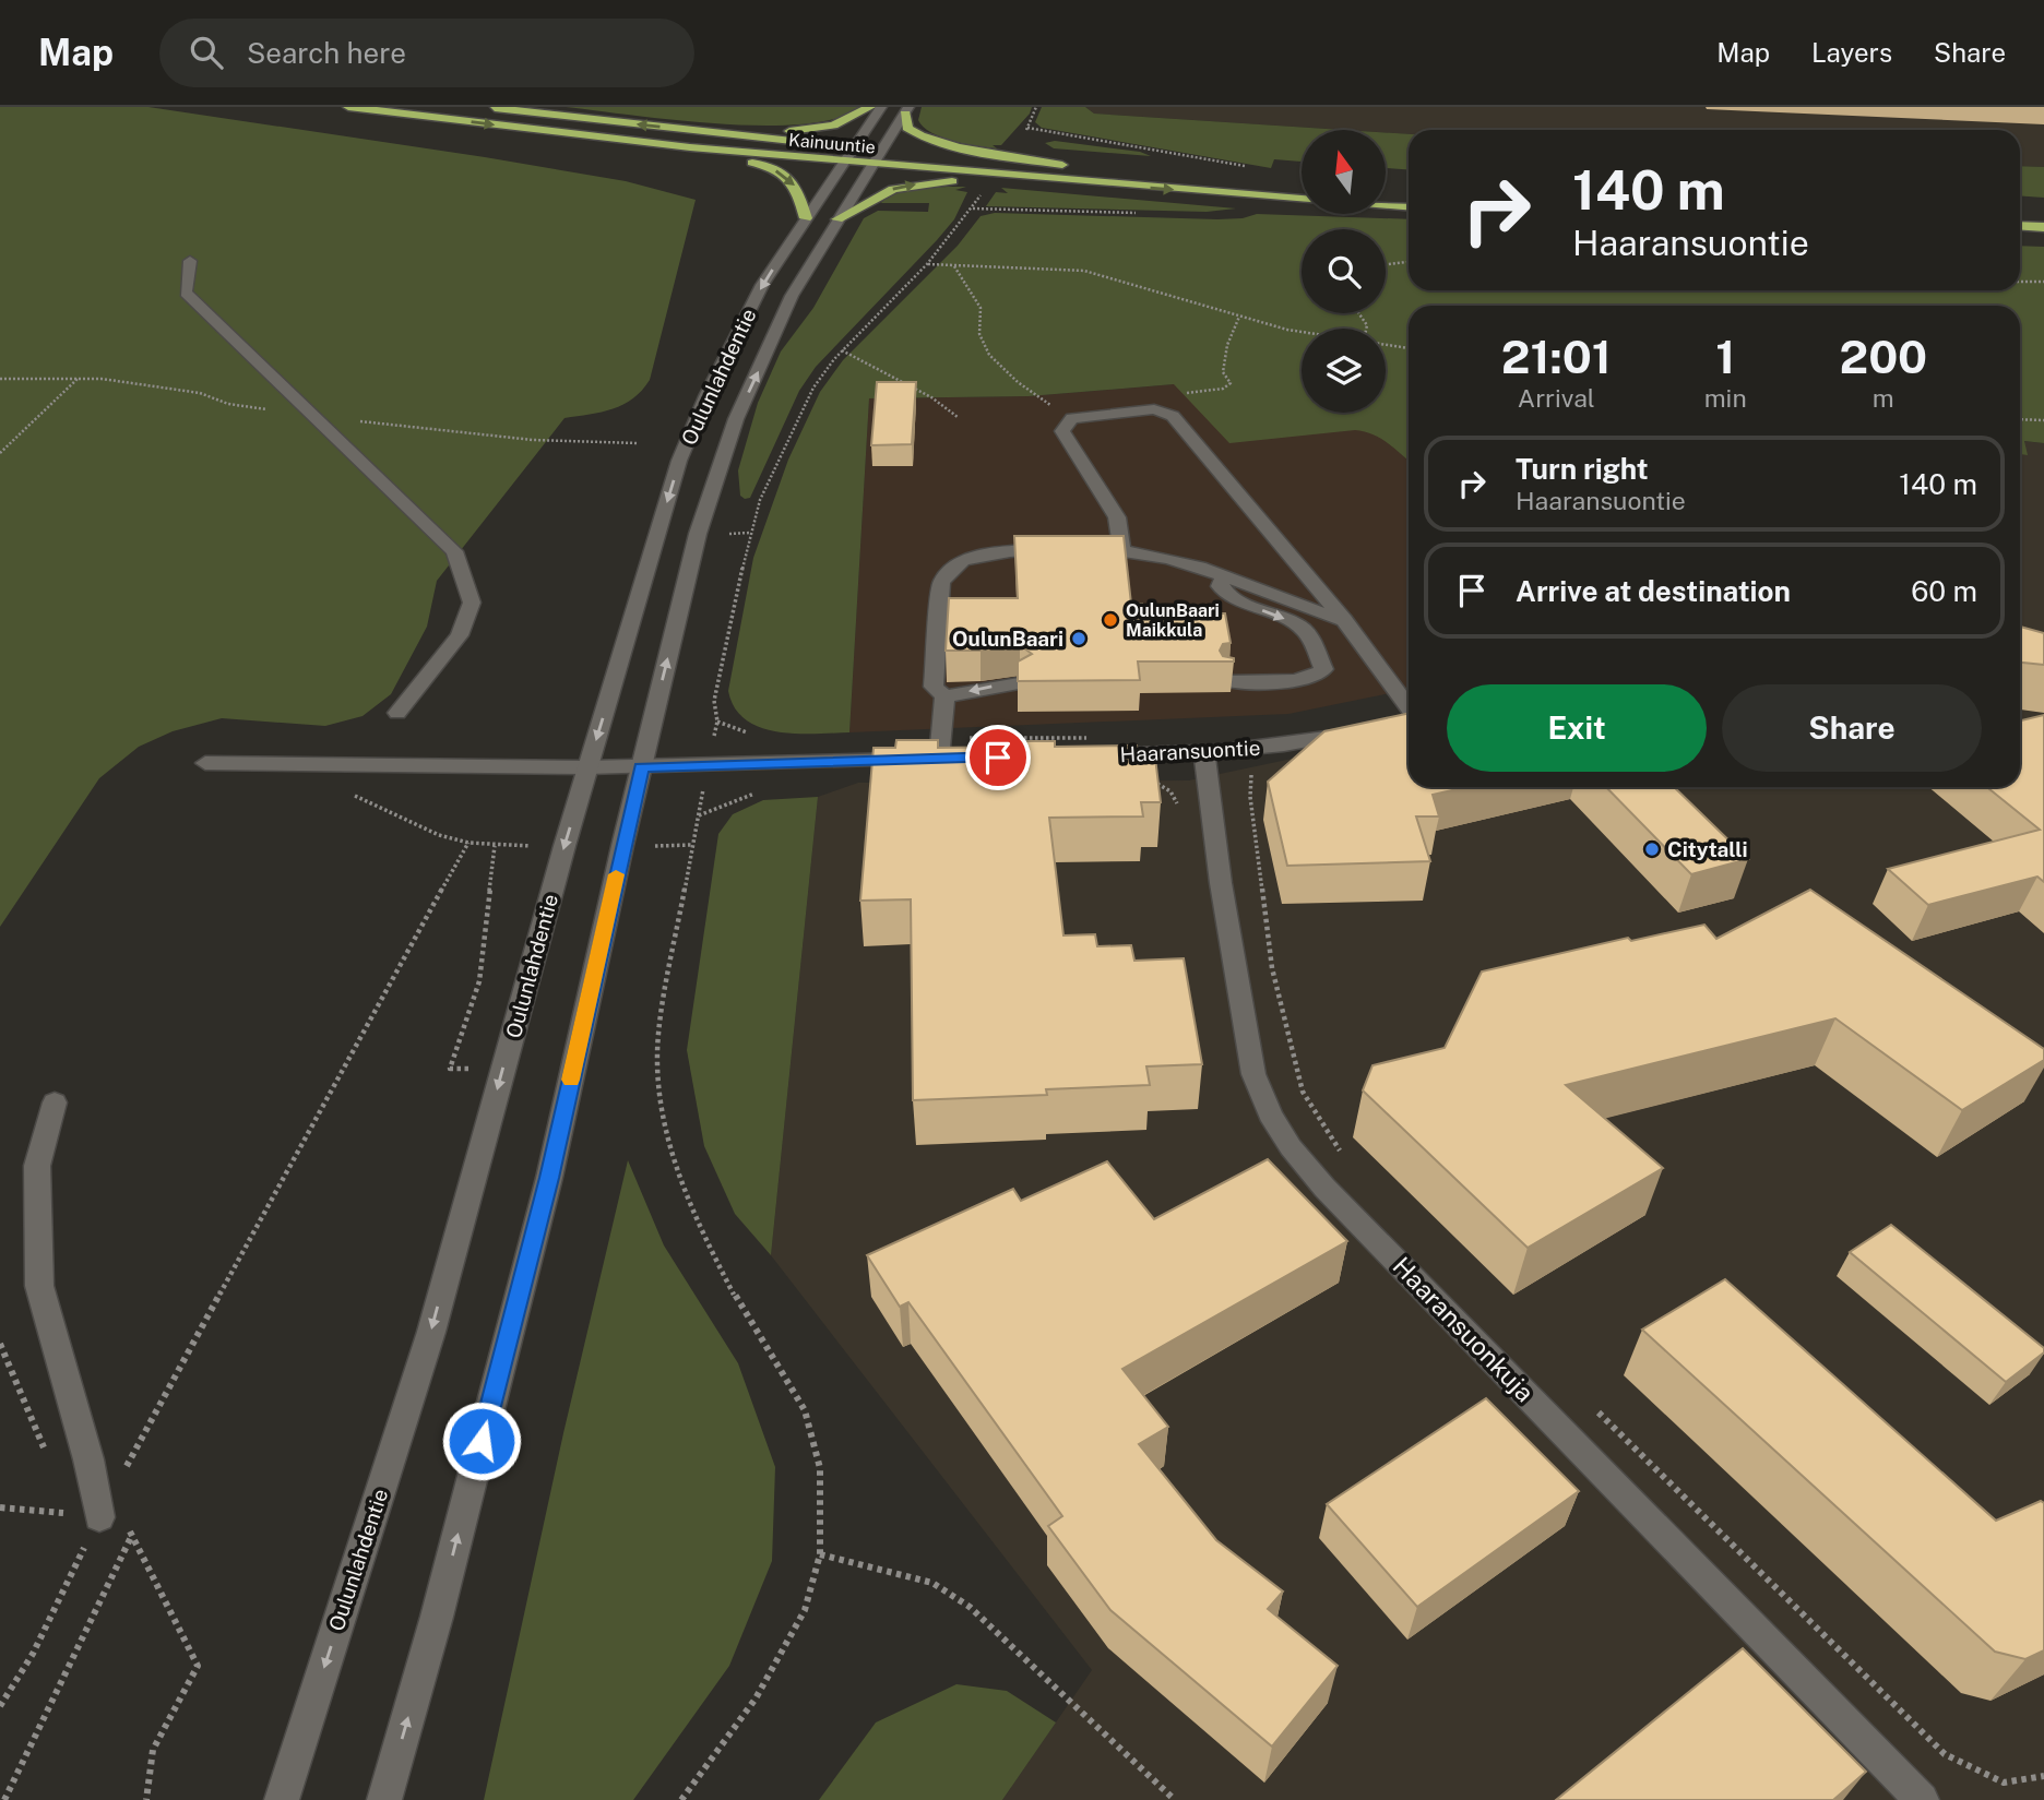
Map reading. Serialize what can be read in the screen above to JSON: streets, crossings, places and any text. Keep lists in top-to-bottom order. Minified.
{"streets":{"highway":["Kainuuntie"],"main road":["Oulunlahdentie","Haaransuontie","Haaransuonkuja"]},"crossings":[["Kainuuntie","Oulunlahdentie"],["Haaransuontie","Haaransuonkuja"]],"places":["OulunBaari Maikkula","OulunBaari","Citytalli"],"north":"top","page":{"header":"Map","search":"Search here","nav":["Map","Layers","Share"],"turn":["140 m","Haaransuontie"],"eta":["21:01","Arrival","1","min","200","m"],"list":[{"name":"Turn right","note":"Haaransuontie","value":"140 m"},{"name":"Arrive at destination","value":"60 m"}],"buttons":["Exit","Share"]}}
